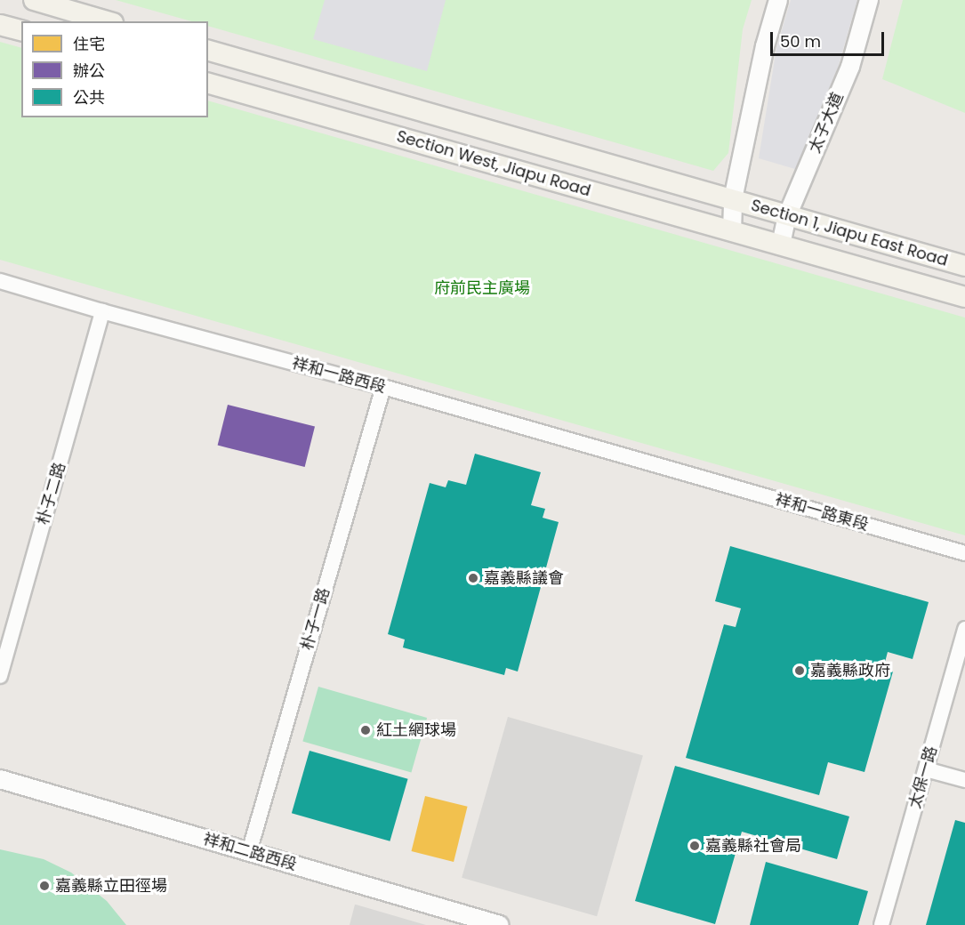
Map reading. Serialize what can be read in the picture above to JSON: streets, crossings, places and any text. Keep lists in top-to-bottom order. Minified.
{"streets":{"main road":["Section West, Jiapu Road","Section 1, Jiapu East Road"],"street":["太子大道","祥和一路西段","朴子二路","祥和一路東段","朴子一路","太保一路","祥和二路西段"]},"crossings":[["太子大道","Section West, Jiapu Road"],["太子大道","Section 1, Jiapu East Road"],["Section West, Jiapu Road","Section 1, Jiapu East Road"],["祥和一路西段","朴子二路"],["祥和一路西段","祥和一路東段"],["祥和一路西段","朴子一路"],["朴子一路","祥和二路西段"]],"parks":["府前民主廣場"],"places":["嘉義縣議會","嘉義縣政府","紅土網球場","嘉義縣社會局","嘉義縣立田徑場"],"legend":["住宅","辦公","公共"],"scale_bar":"50 m"}
